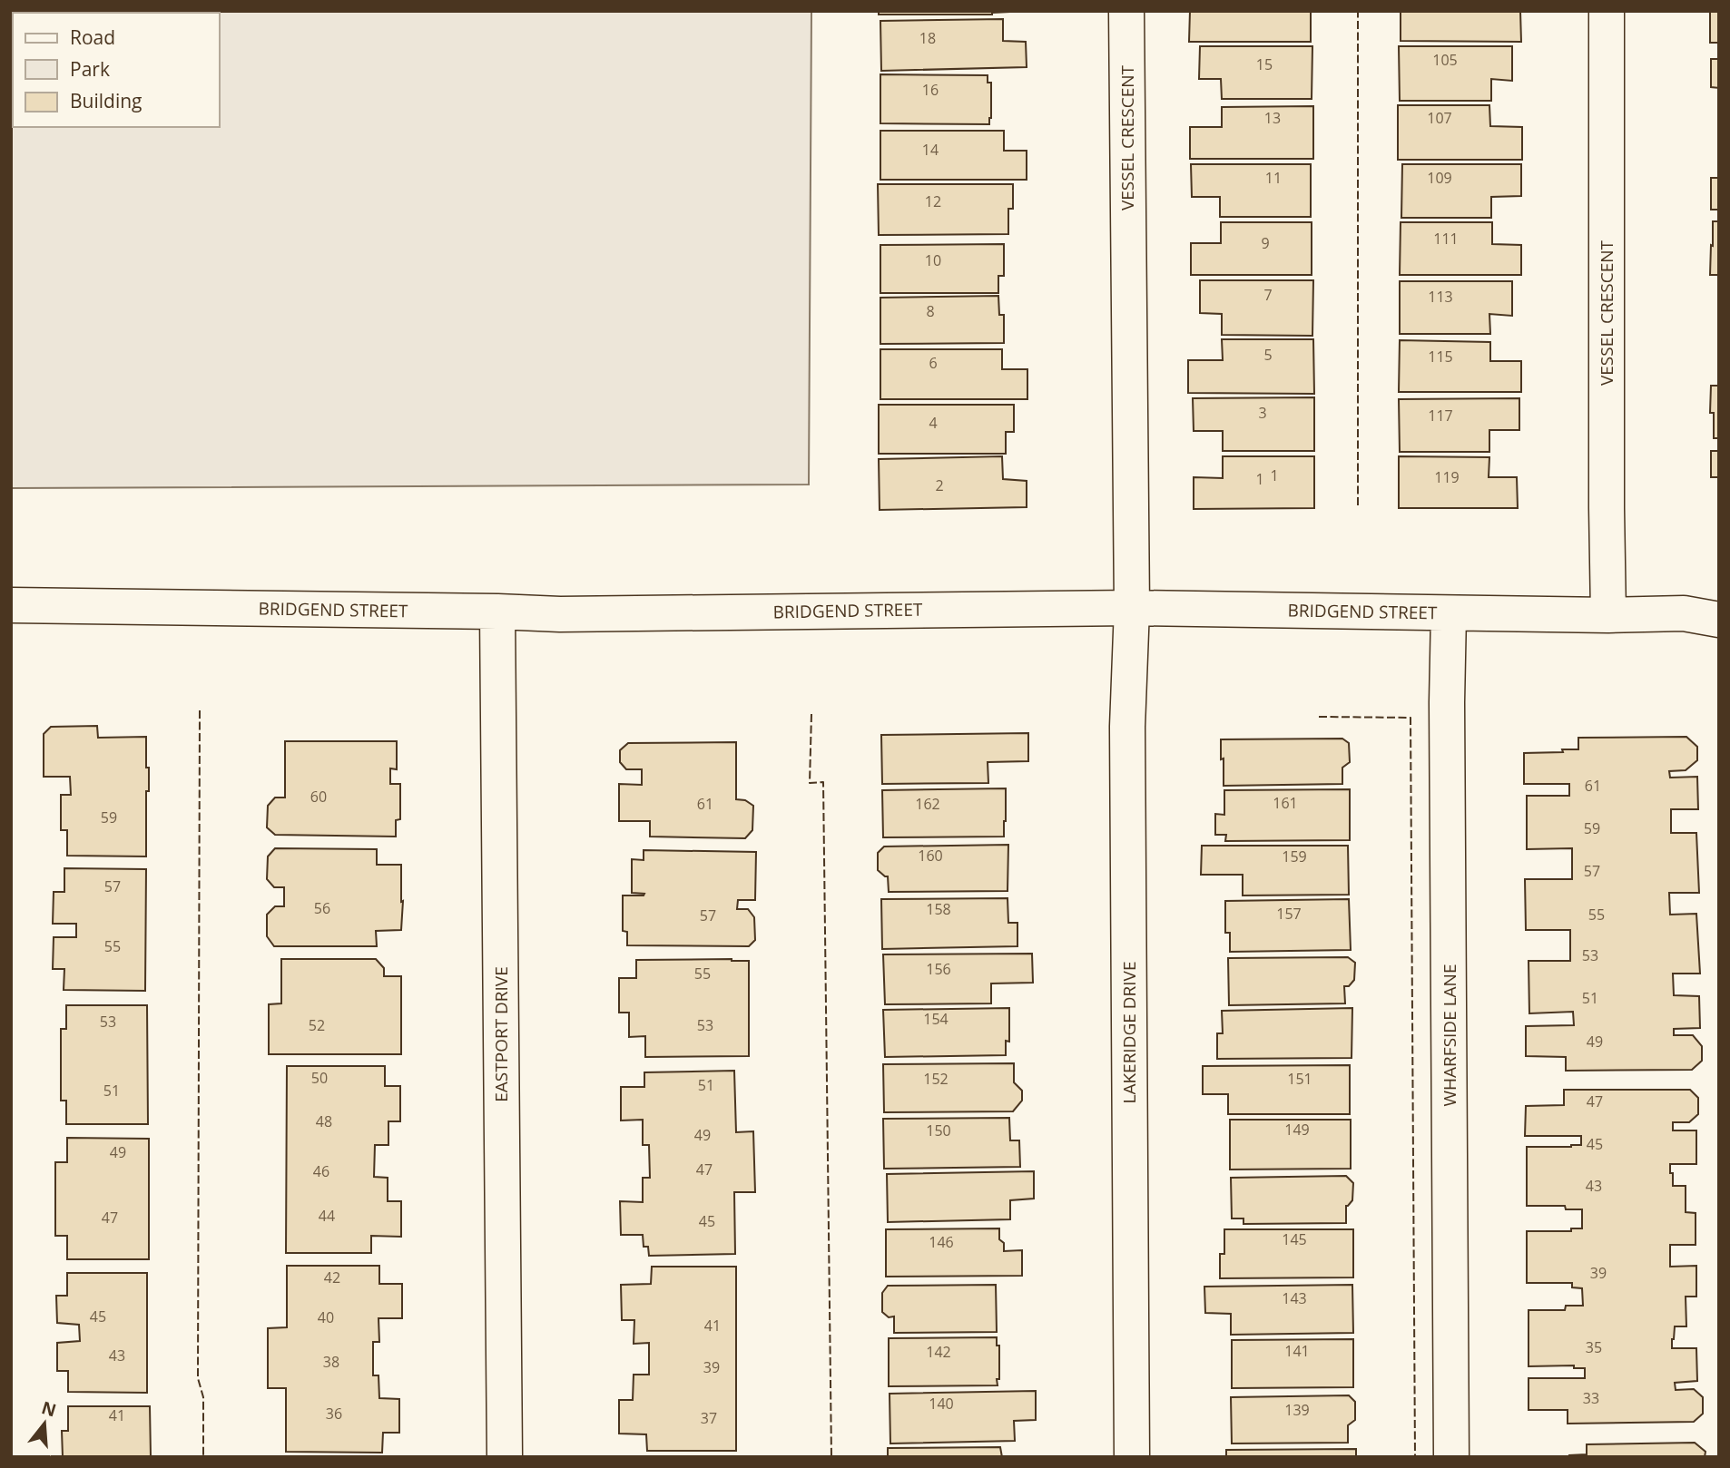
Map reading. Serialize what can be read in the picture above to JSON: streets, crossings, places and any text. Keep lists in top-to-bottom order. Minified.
{"streets":{"street":["VESSEL CRESCENT","BRIDGEND STREET","LAKERIDGE DRIVE","EASTPORT DRIVE","WHARFSIDE LANE"]},"crossings":[["VESSEL CRESCENT","BRIDGEND STREET"],["VESSEL CRESCENT","LAKERIDGE DRIVE"],["BRIDGEND STREET","LAKERIDGE DRIVE"],["BRIDGEND STREET","EASTPORT DRIVE"],["BRIDGEND STREET","WHARFSIDE LANE"]],"house_numbers":["18","105","15","16","13","107","14","11","109","12","111","9","10","7","113","8","5","115","6","3","117","4","1","119","1","2","61","60","161","61","162","59","59","160","159","57","57","56","158","157","55","57","55","53","156","55","51","154","53","52","53","49","50","152","151","51","51","47","48","149","150","49","45","49","47","46","43","44","47","45","145","146","39","42","143","45","40","41","35","141","142","43","38","39","33","140","139","36","41","37"],"legend":["Road","Park","Building"],"north":"top"}
